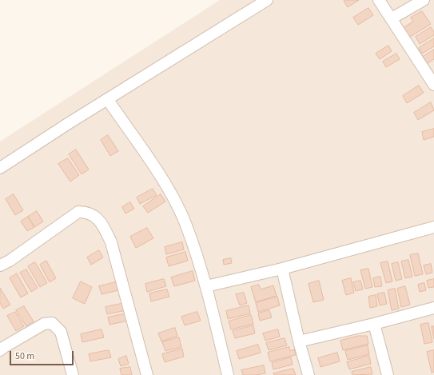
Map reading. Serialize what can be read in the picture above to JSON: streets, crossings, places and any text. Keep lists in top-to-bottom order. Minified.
{"scale_bar":"50 m"}
